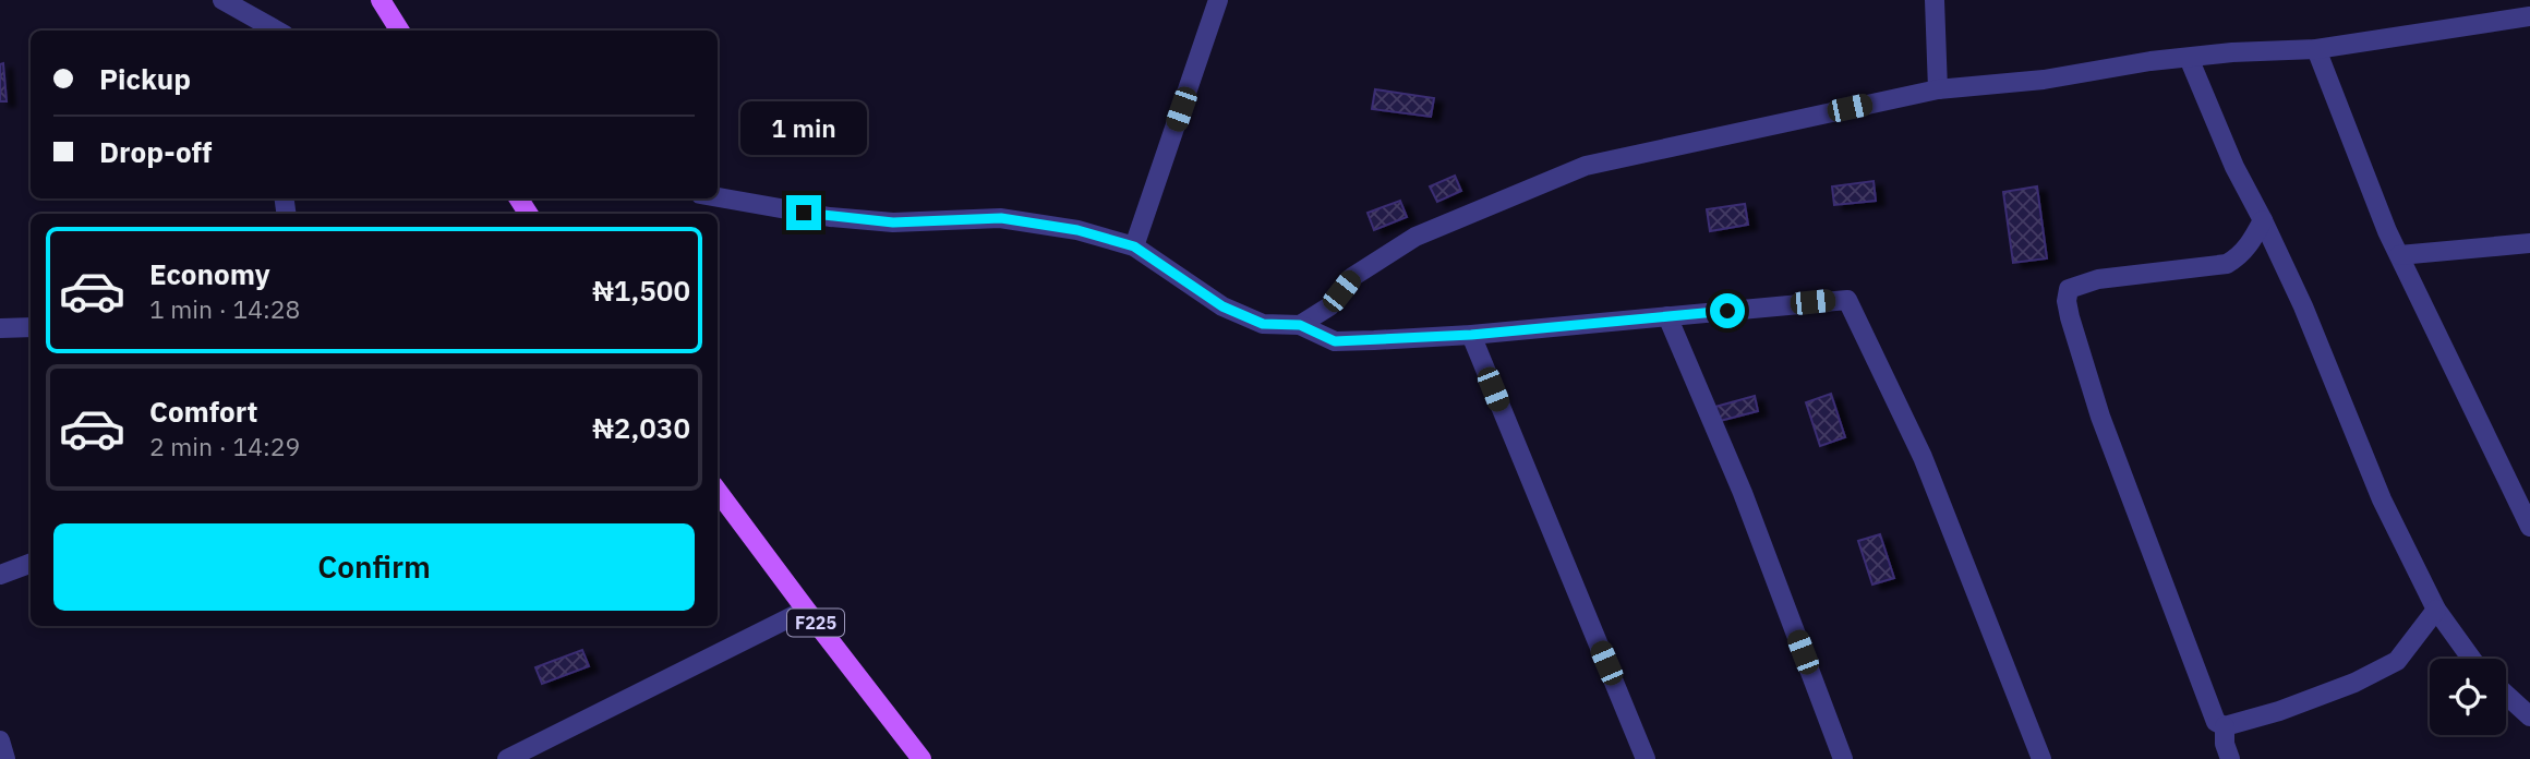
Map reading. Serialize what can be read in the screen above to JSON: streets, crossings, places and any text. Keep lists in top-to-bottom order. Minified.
{"streets":{"main road":["F225"]},"page":{"banner":["Pickup","Drop-off"],"bubble":"1 min","list":[{"name":"Economy","note":"1 min · 14:28","value":"₦1,500"},{"name":"Comfort","note":"2 min · 14:29","value":"₦2,030"}],"buttons":"Confirm"}}
